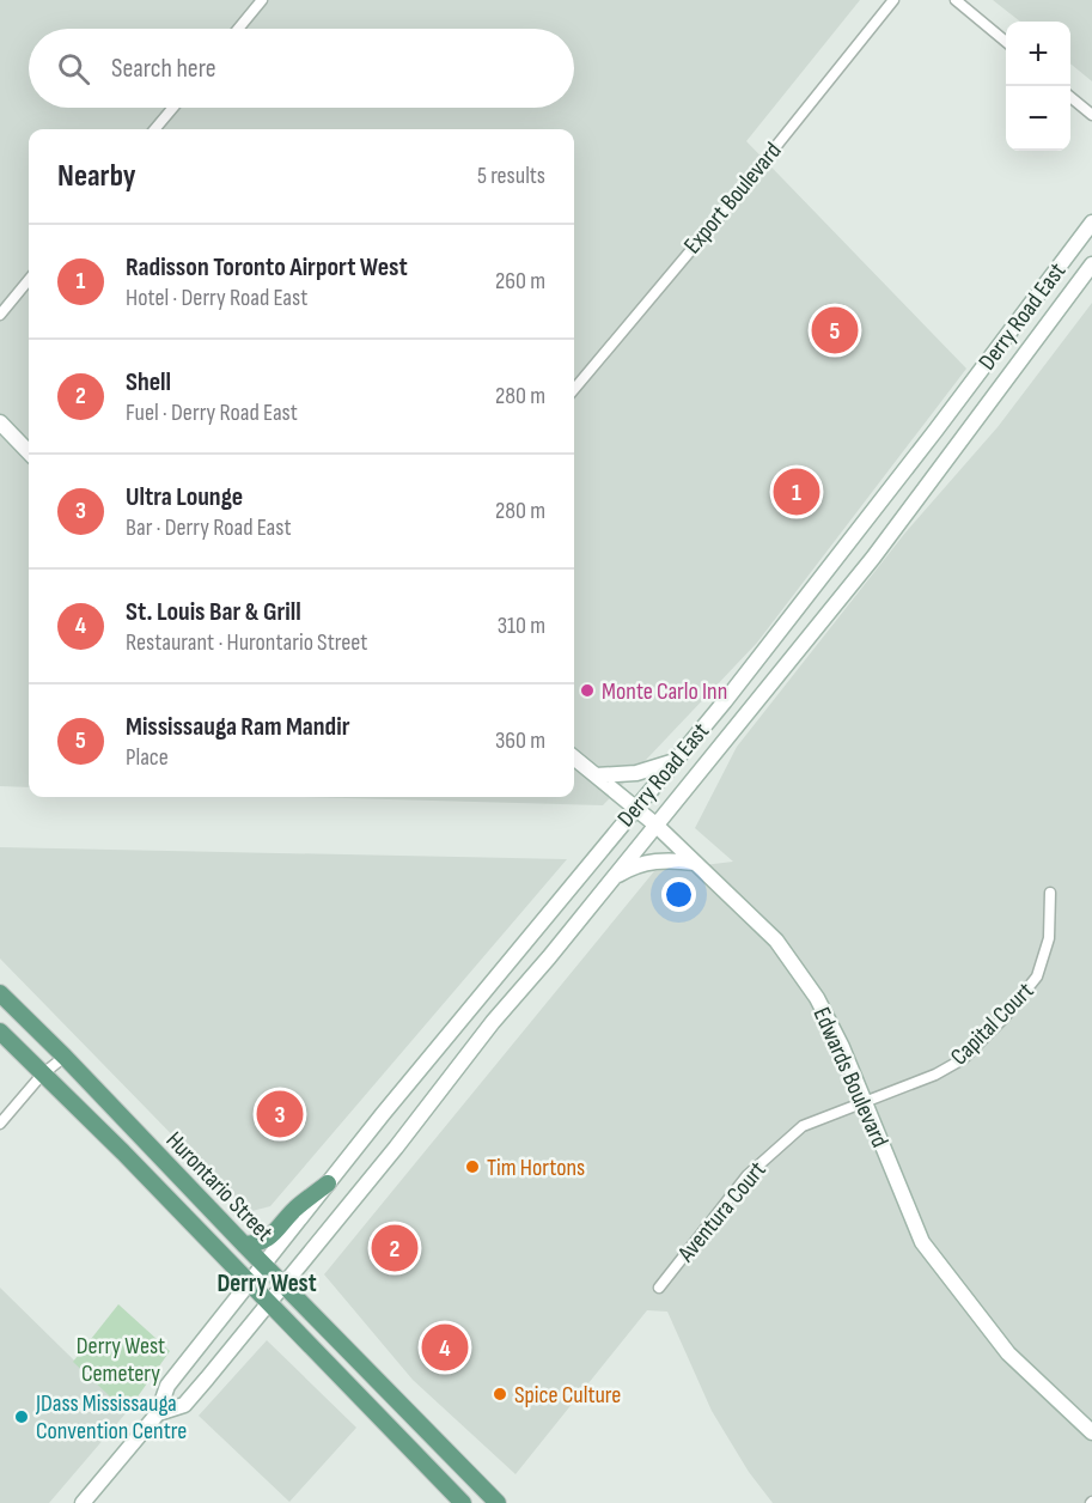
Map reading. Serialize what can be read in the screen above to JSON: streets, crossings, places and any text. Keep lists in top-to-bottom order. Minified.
{"streets":{"main road":["Derry Road East","Edwards Boulevard","Hurontario Street"],"street":["Export Boulevard","Capital Court","Aventura Court"]},"crossings":[["Derry Road East","Edwards Boulevard"],["Derry Road East","Hurontario Street"],["Capital Court","Edwards Boulevard"],["Capital Court","Aventura Court"],["Edwards Boulevard","Aventura Court"]],"districts":["Derry West"],"parks":["Derry West Cemetery"],"places":["Monte Carlo Inn","Tim Hortons","Spice Culture","JDass Mississauga Convention Centre"],"page":{"map_buttons":["+","−"],"search":"Search here","heading":["Nearby","5 results"],"list":[{"mark":"1","name":"Radisson Toronto Airport West","note":"Hotel · Derry Road East","value":"260 m"},{"mark":"2","name":"Shell","note":"Fuel · Derry Road East","value":"280 m"},{"mark":"3","name":"Ultra Lounge","note":"Bar · Derry Road East","value":"280 m"},{"mark":"4","name":"St. Louis Bar & Grill","note":"Restaurant · Hurontario Street","value":"310 m"},{"mark":"5","name":"Mississauga Ram Mandir","note":"Place","value":"360 m"}],"pins":["5","1","3","2","4"]}}
